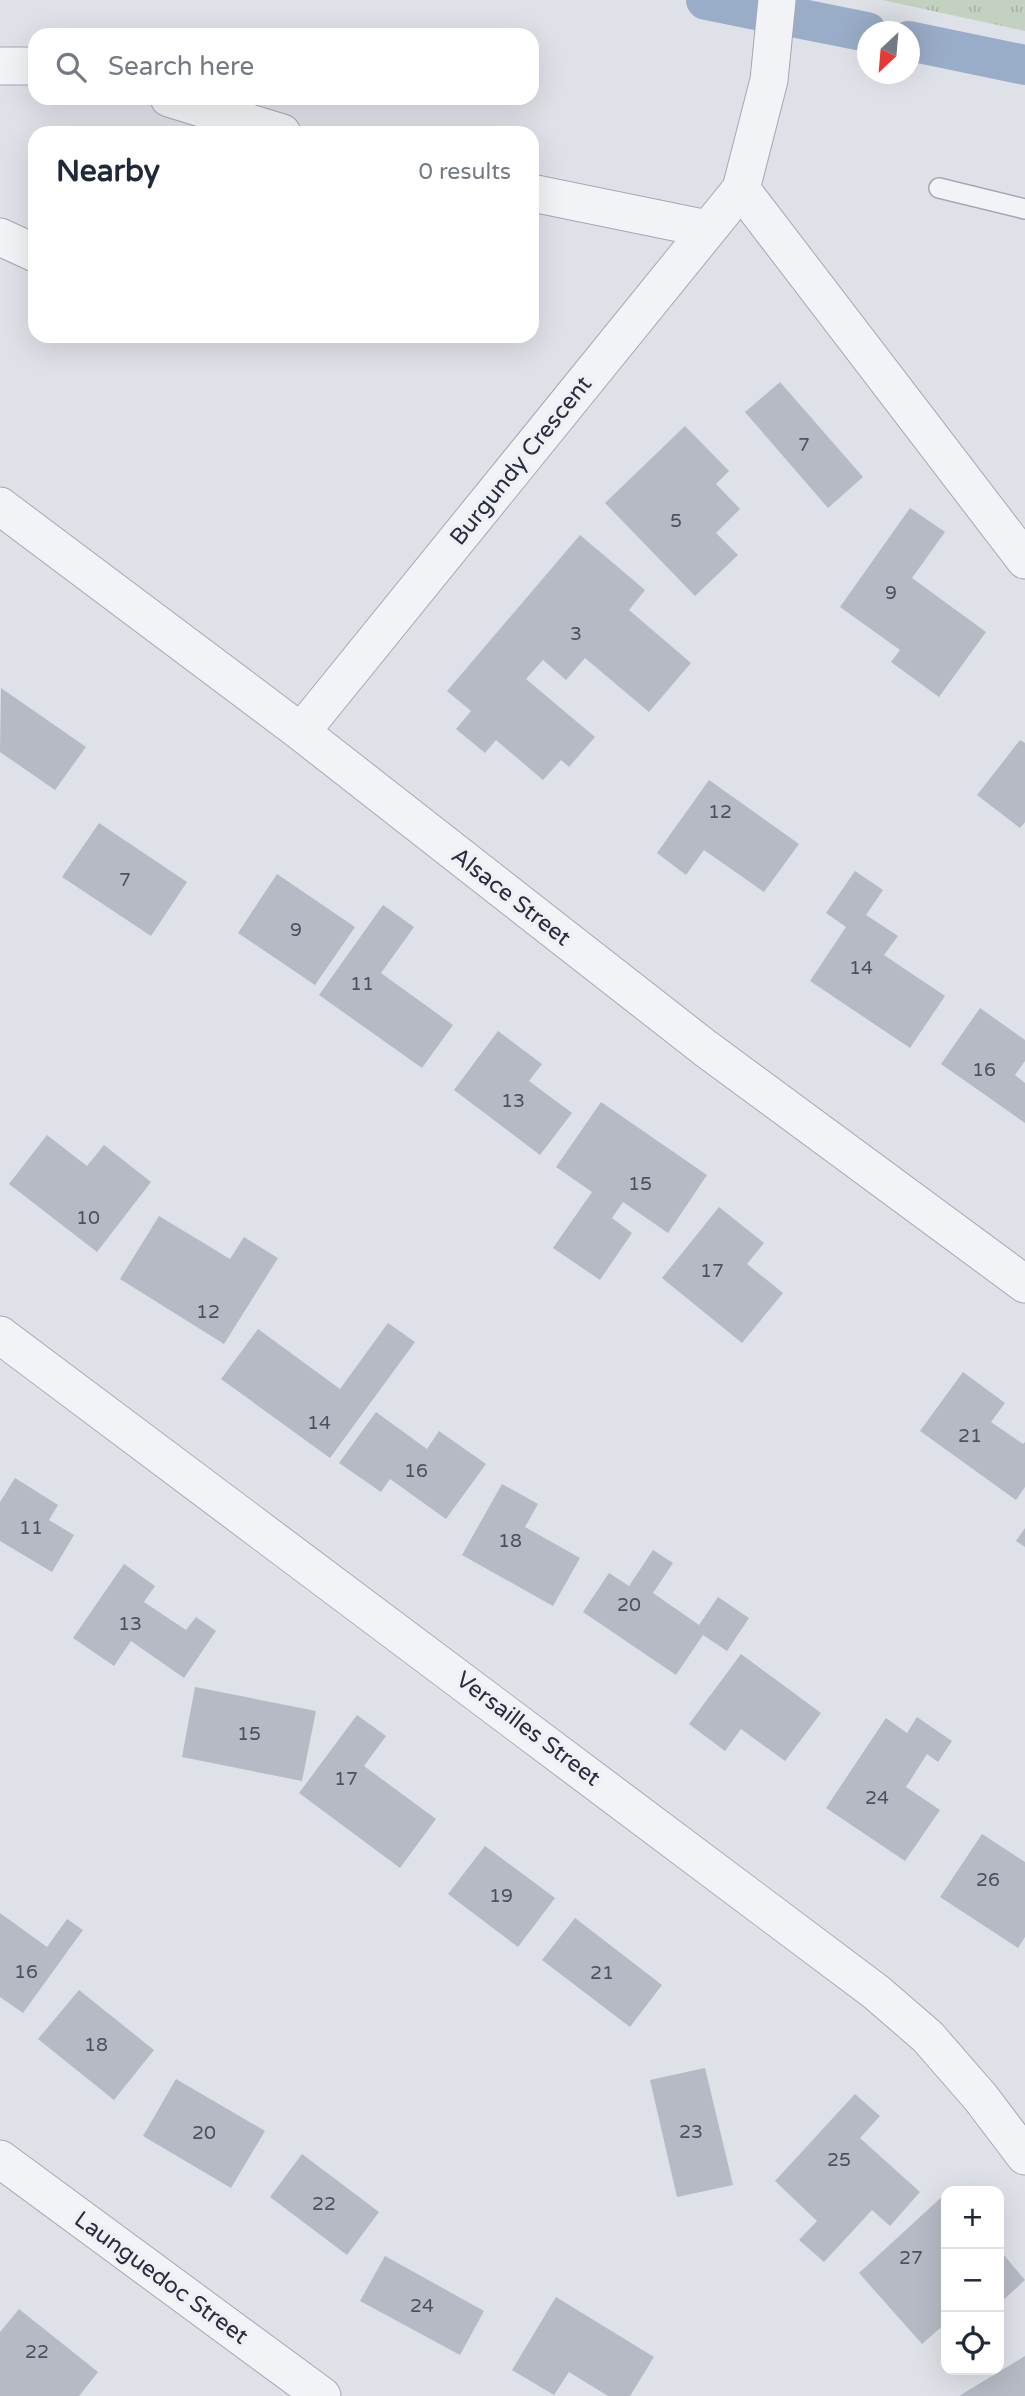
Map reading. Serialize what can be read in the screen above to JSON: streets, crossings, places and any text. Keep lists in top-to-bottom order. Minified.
{"streets":{"street":["Burgundy Crescent","Alsace Street","Versailles Street","Launguedoc Street"]},"crossings":[["Burgundy Crescent","Alsace Street"]],"house_numbers":["7","5","9","3","12","7","9","14","11","16","13","15","10","17","12","14","21","16","11","18","20","13","15","17","24","26","19","16","21","18","23","20","25","22","27","24","22"],"north":"bottom left","page":{"search":"Search here","heading":["Nearby","0 results"],"map_buttons":["+","−"]}}
